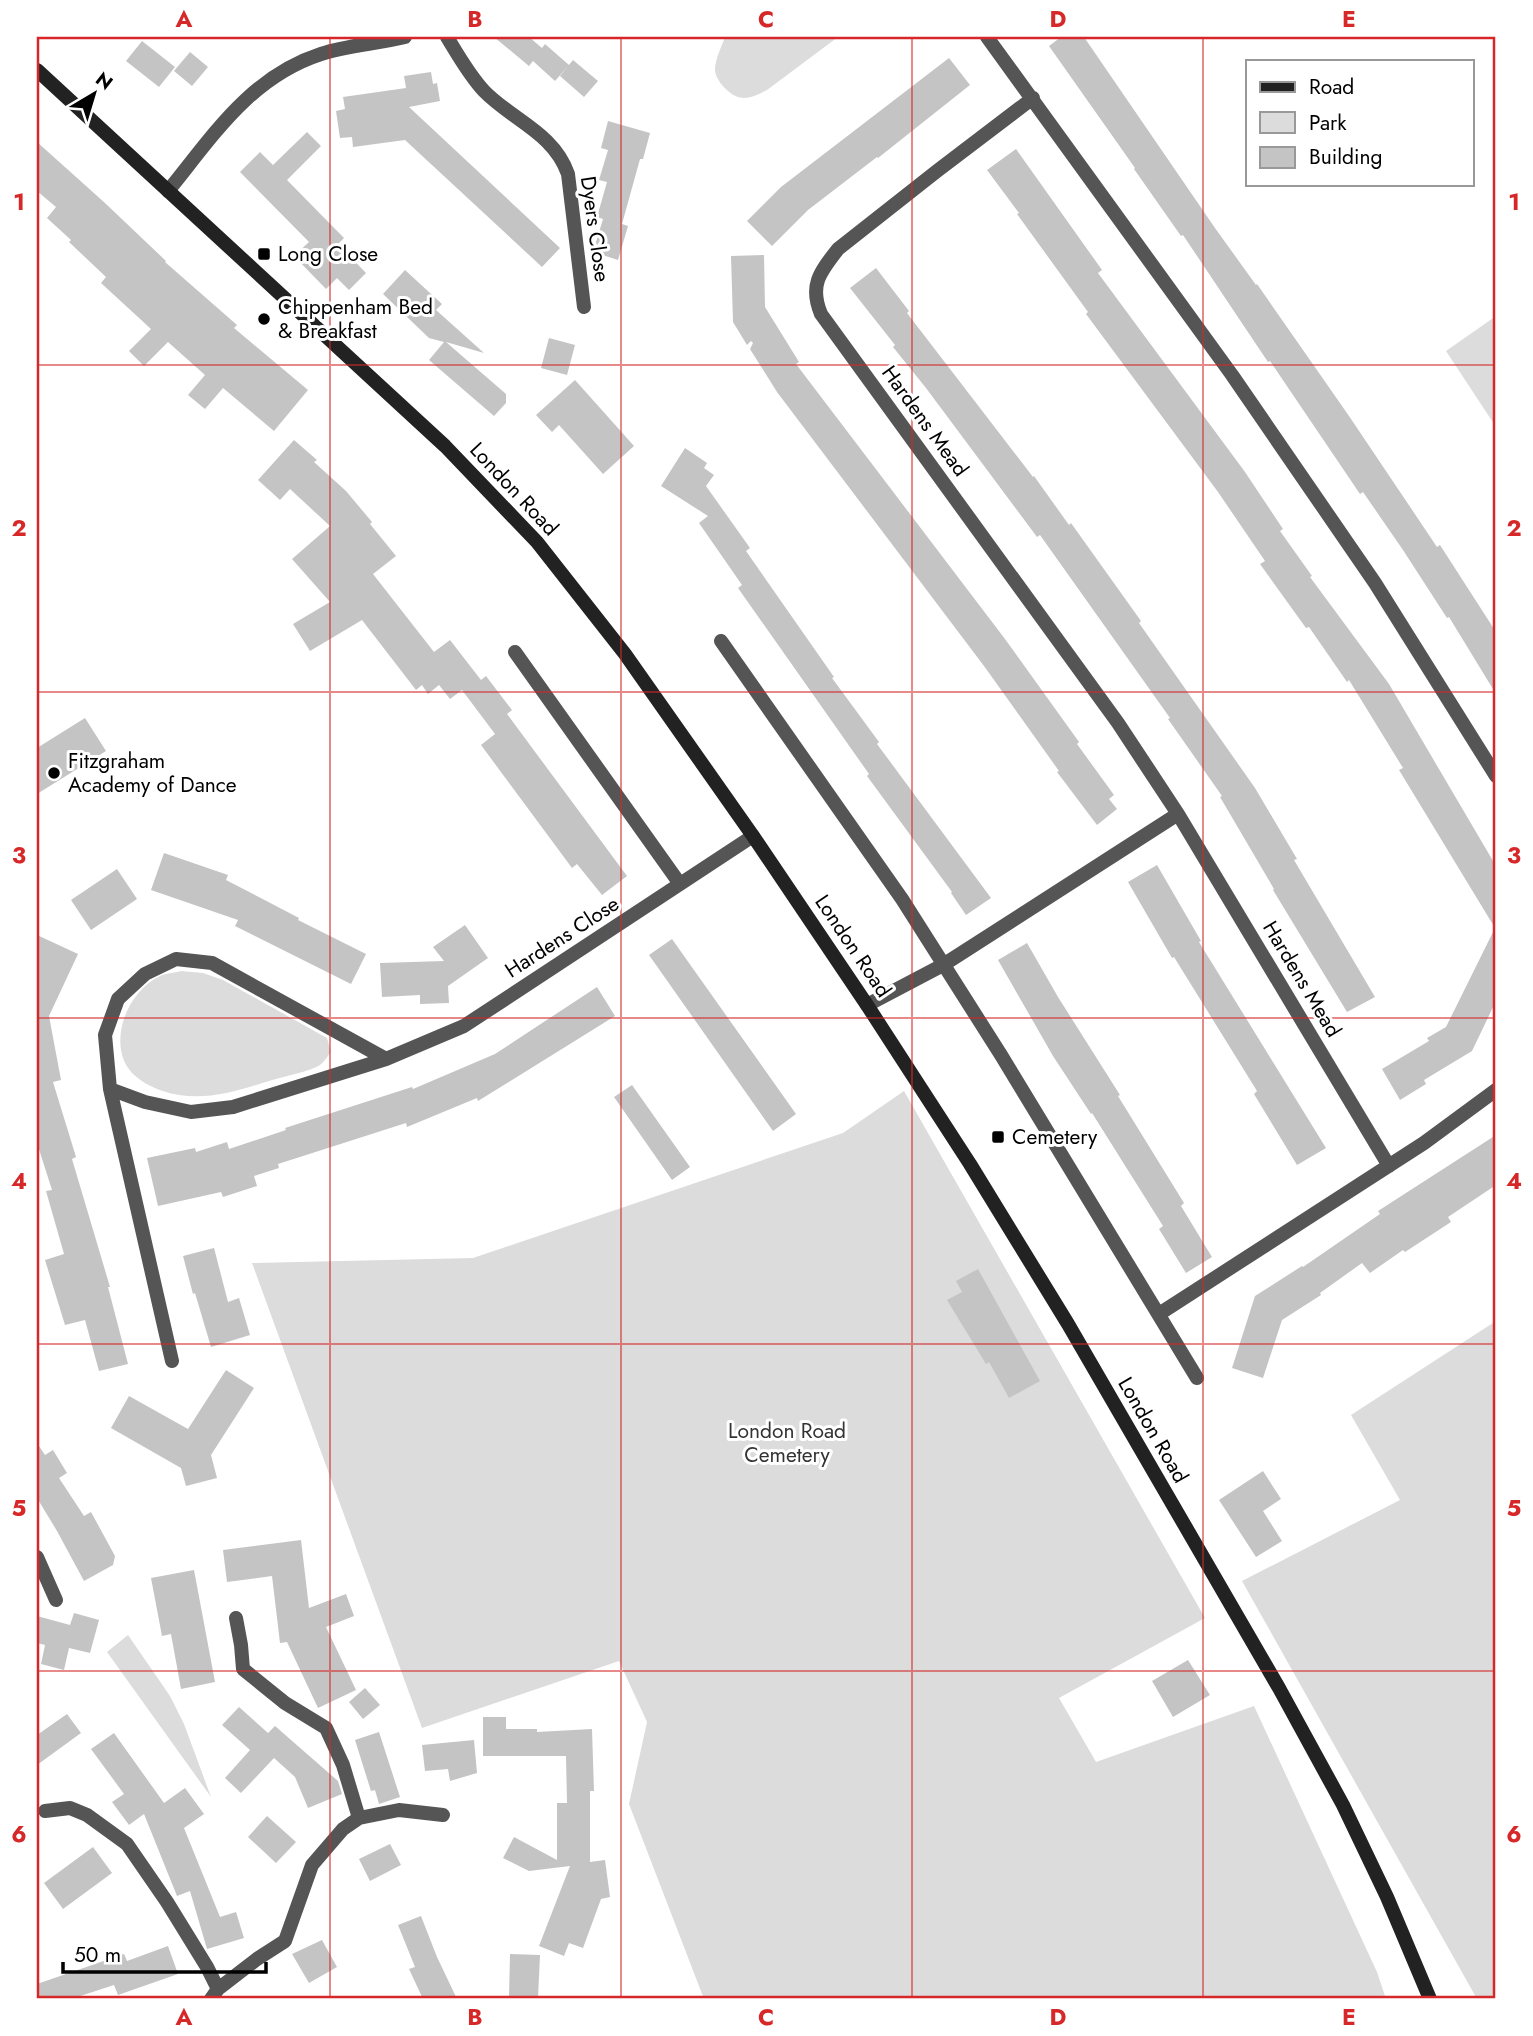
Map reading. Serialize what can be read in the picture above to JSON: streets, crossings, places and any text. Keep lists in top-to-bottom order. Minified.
{"streets":{"street":["Dyers Close","Hardens Mead","London Road","Hardens Close"]},"crossings":[["London Road","Hardens Close"]],"parks":["London Road Cemetery"],"places":{"transit":["Long Close","Cemetery"],"other":["Chippenham Bed & Breakfast","Fitzgraham Academy of Dance"]},"legend":["Road","Park","Building"],"scale_bar":"50 m","north":"top right","grid":{"columns":["A","B","C","D","E"],"rows":["1","2","3","4","5","6"]}}
